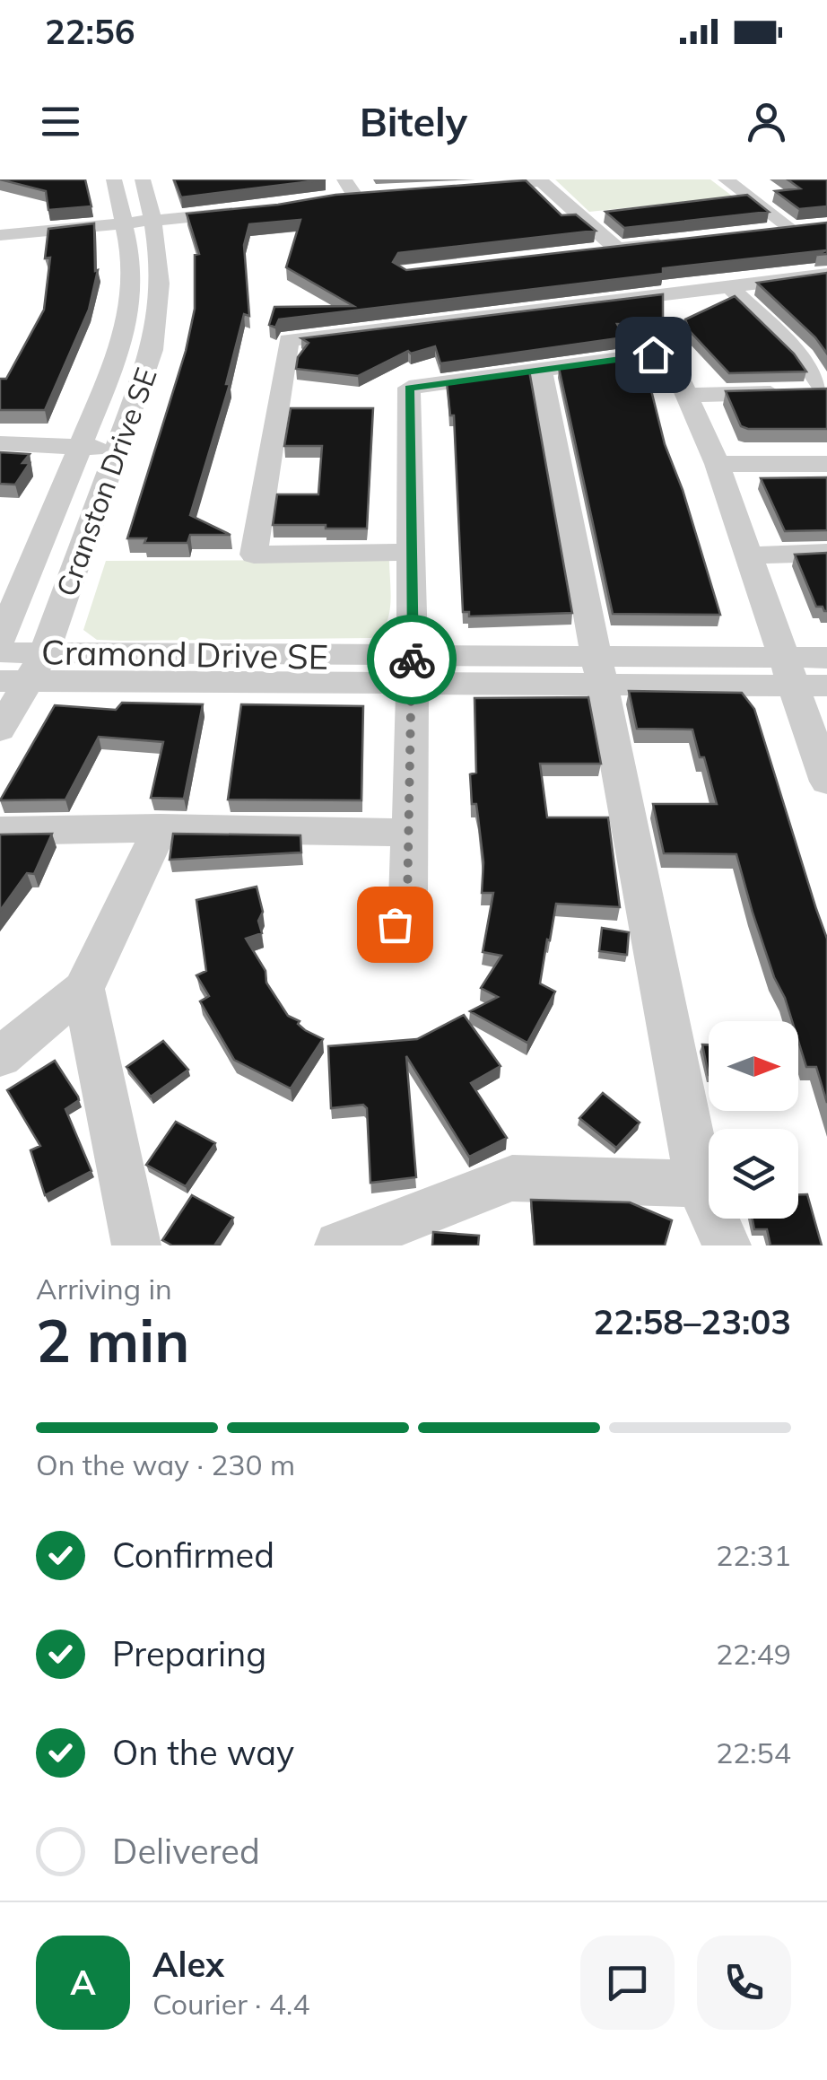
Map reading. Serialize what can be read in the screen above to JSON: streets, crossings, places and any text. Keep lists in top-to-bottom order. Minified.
{"streets":{"street":["Cranston Drive SE","Cramond Drive SE"]},"crossings":[["Cranston Drive SE","Cramond Drive SE"]],"north":"right","page":{"status":"22:56","header":"Bitely","heading":["2 min","Arriving in","22:58–23:03"],"panel":["Alex","Courier · 4.4"],"bar":"On the way · 230 m","list":[["Confirmed","22:31"],["Preparing","22:49"],["On the way","22:54"],"Delivered"],"round":"A"}}
